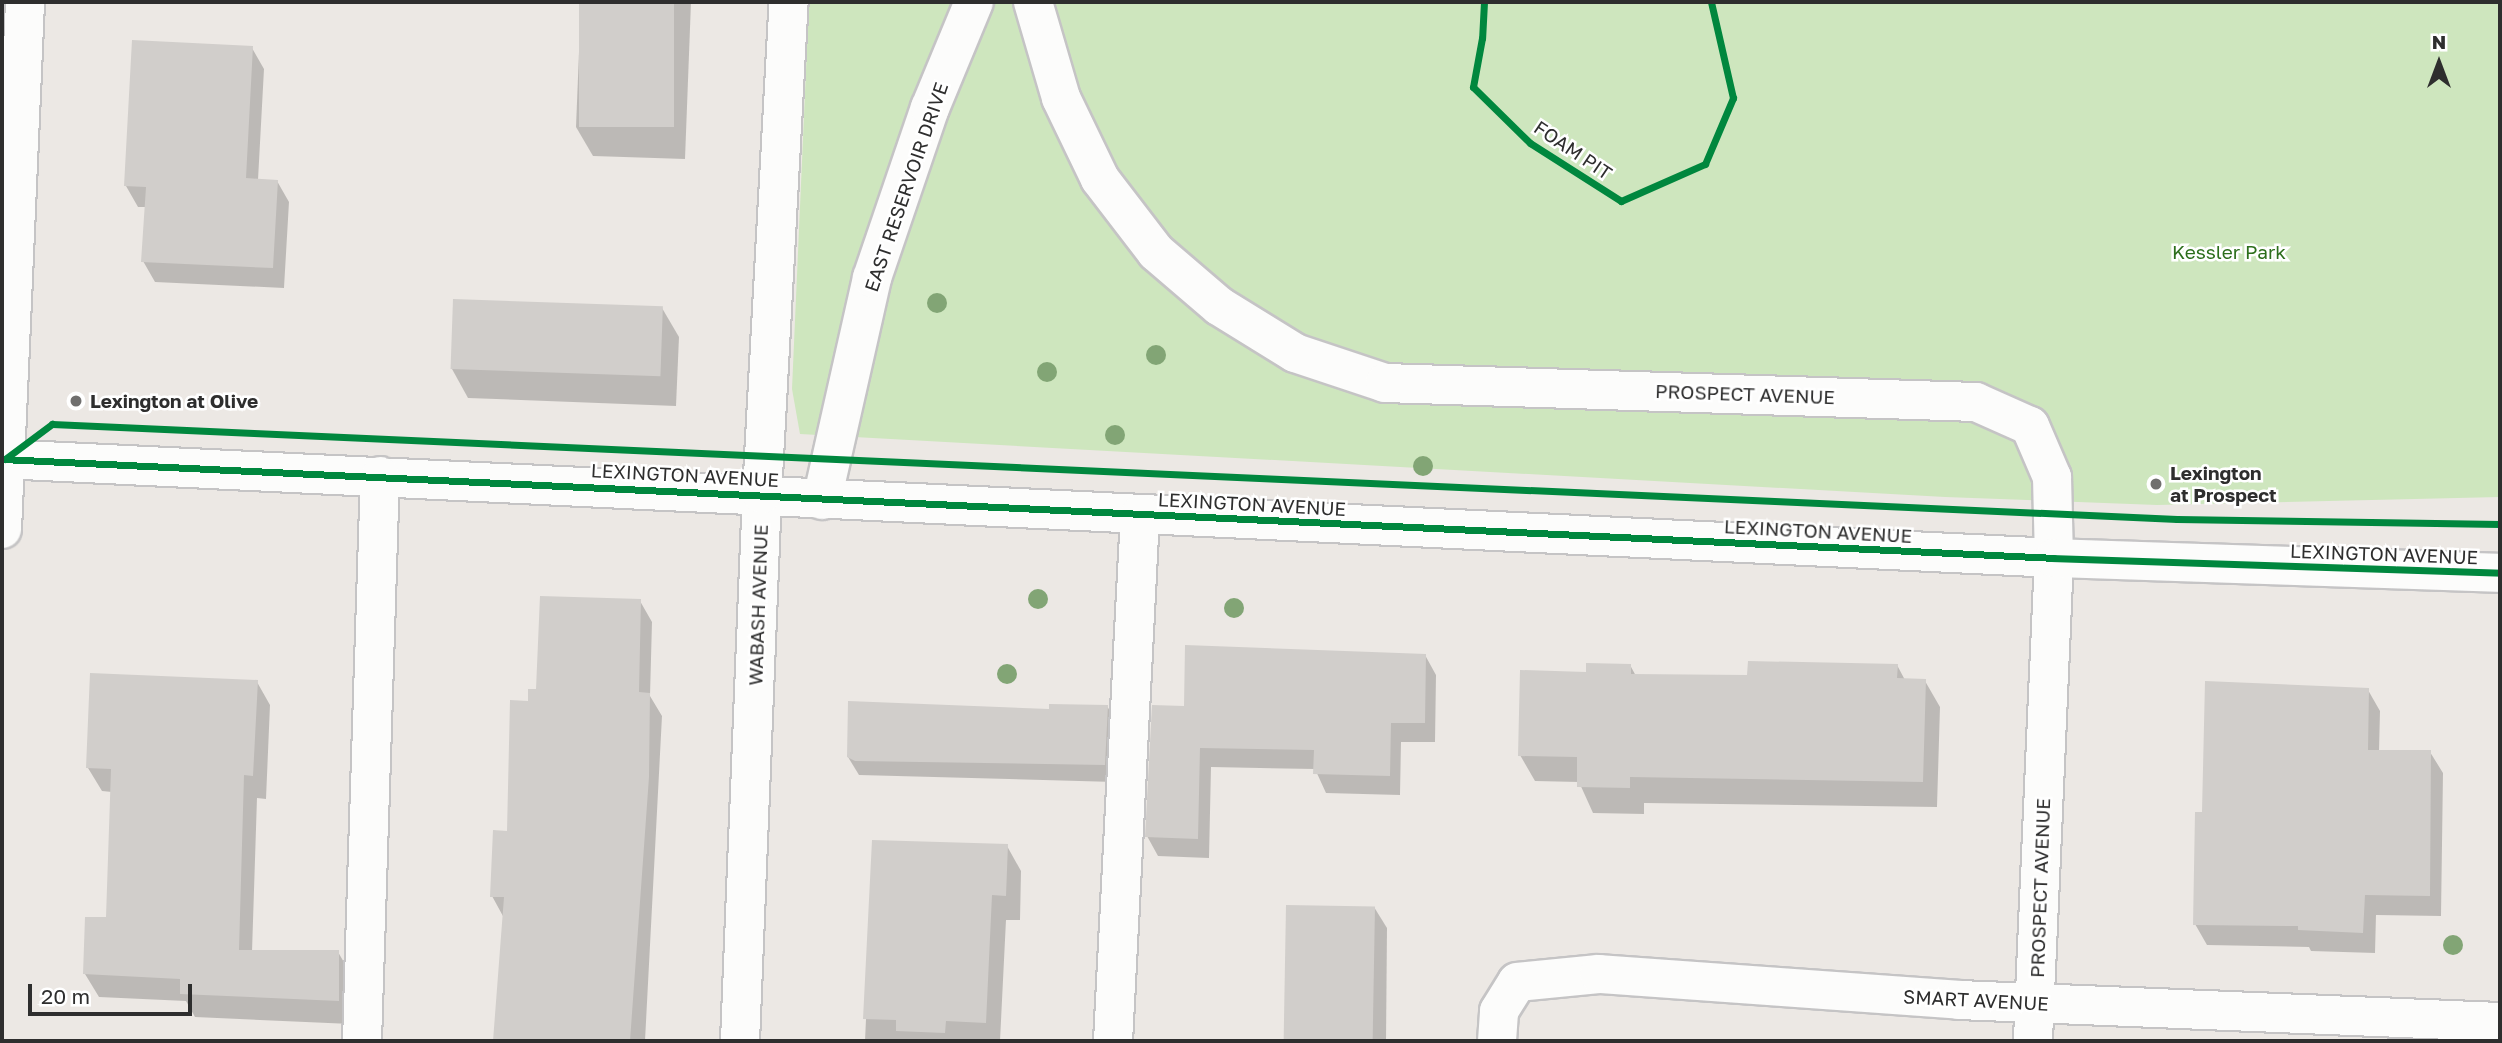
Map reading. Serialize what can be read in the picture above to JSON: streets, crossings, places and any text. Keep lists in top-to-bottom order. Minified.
{"streets":{"street":["EAST RESERVOIR DRIVE","PROSPECT AVENUE","LEXINGTON AVENUE","WABASH AVENUE","SMART AVENUE"],"cycle path":["FOAM PIT"]},"crossings":[["EAST RESERVOIR DRIVE","LEXINGTON AVENUE"],["PROSPECT AVENUE","LEXINGTON AVENUE"],["PROSPECT AVENUE","SMART AVENUE"],["LEXINGTON AVENUE","WABASH AVENUE"]],"parks":["Kessler Park"],"places":["Lexington at Olive","Lexington at Prospect"],"scale_bar":"20 m","north":"top"}
